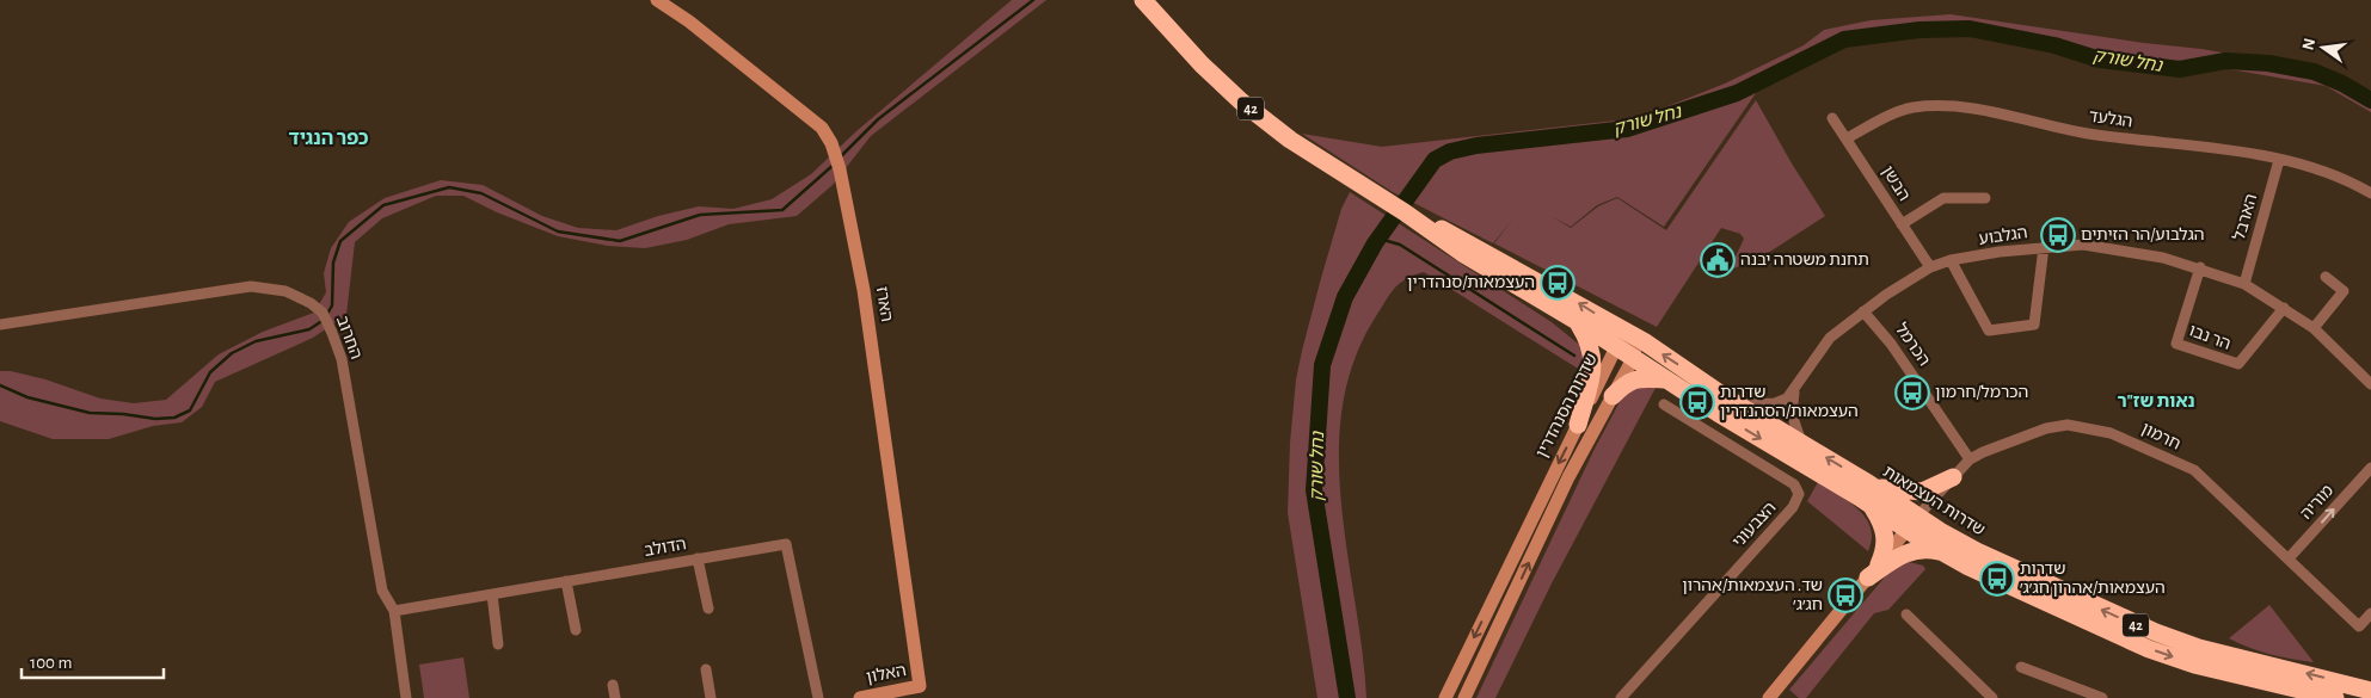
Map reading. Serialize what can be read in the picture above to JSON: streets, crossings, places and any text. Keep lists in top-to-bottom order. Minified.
{"streets":{"highway":["42","שדרות העצמאות"],"street":["הגלעד","הבשן","הארבל","הגלבוע","הארז","החרוב","הר נבו","הכרמל","שדרות הסנהדרין","חרמון","מוריה","הצבעוני","הדולב","האלון"]},"crossings":[["42","שדרות הסנהדרין"],["42","שדרות העצמאות"],["הגלעד","הבשן"],["הגלעד","הארבל"],["הבשן","הגלבוע"],["הארבל","הגלבוע"],["הגלבוע","הר נבו"],["הגלבוע","הכרמל"],["הארז","האלון"],["החרוב","הדולב"],["הכרמל","חרמון"],["שדרות הסנהדרין","שדרות העצמאות"],["חרמון","שדרות העצמאות"],["חרמון","מוריה"]],"one_way":["מוריה"],"districts":["כפר הנגיד","נאות שז\"ר"],"water":["נחל שורק"],"places":{"bus stop":["הגלבוע/הר הזיתים","העצמאות/סנהדרין","הכרמל/חרמון","שדרות העצמאות/הסהנדרין","שדרות העצמאות/אהרון חג׳ג׳","שד. העצמאות/אהרון חג׳ג׳"],"public building":["תחנת משטרה יבנה"]},"scale_bar":"100 m","north":"left"}
